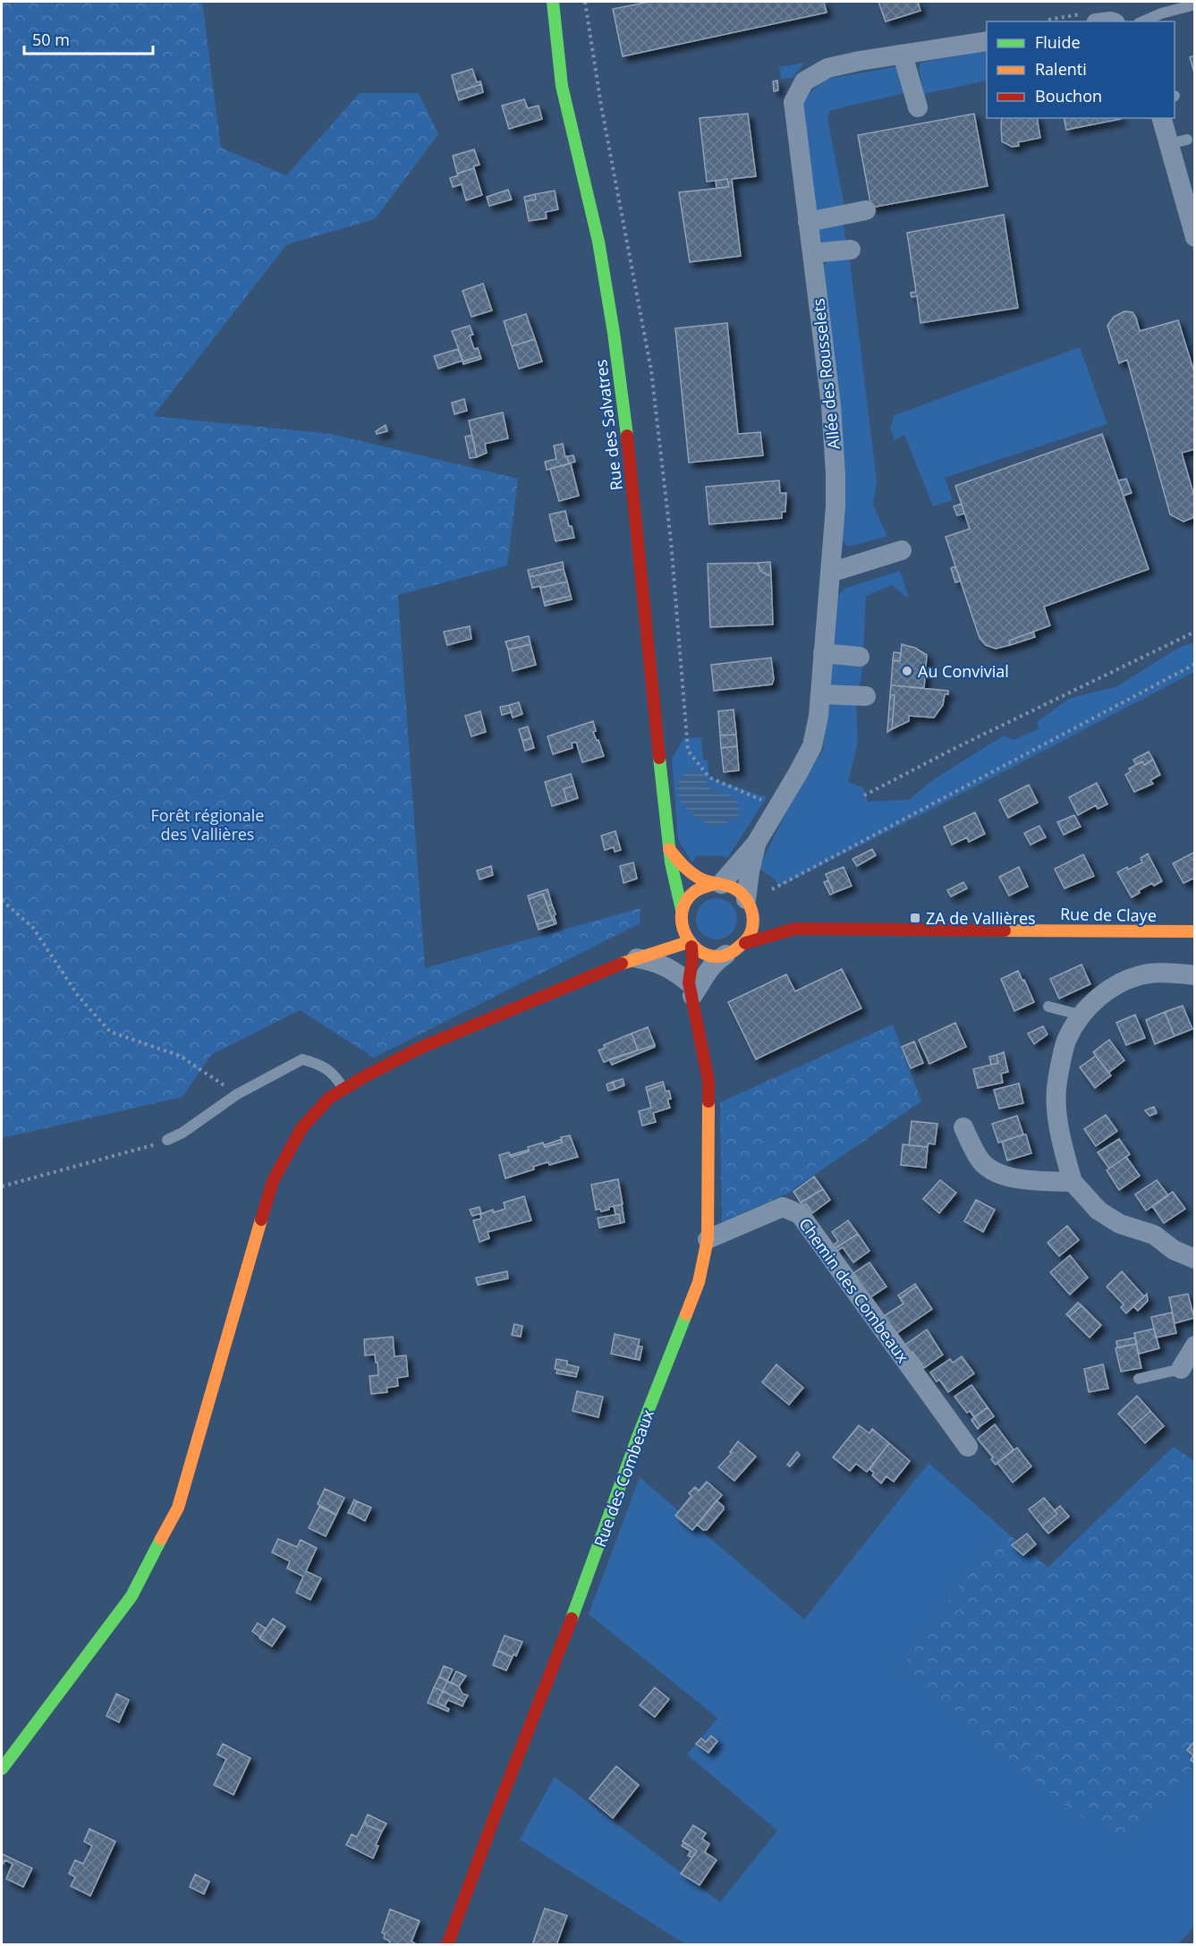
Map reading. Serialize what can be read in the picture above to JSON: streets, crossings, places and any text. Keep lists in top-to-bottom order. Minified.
{"streets":{"street":["Allée des Rousselets","Rue des Salvatres","Rue de Claye","Chemin des Combeaux","Rue des Combeaux"]},"crossings":[["Allée des Rousselets","Rue des Salvatres"],["Allée des Rousselets","Rue de Claye"],["Allée des Rousselets","Rue des Combeaux"],["Rue des Salvatres","Rue de Claye"],["Rue des Salvatres","Rue des Combeaux"],["Rue de Claye","Rue des Combeaux"],["Chemin des Combeaux","Rue des Combeaux"]],"parks":["Forêt régionale des Vallières"],"places":{"other":["Au Convivial"],"transit":["ZA de Vallières"]},"legend":["Fluide","Ralenti","Bouchon"],"scale_bar":"50 m"}
